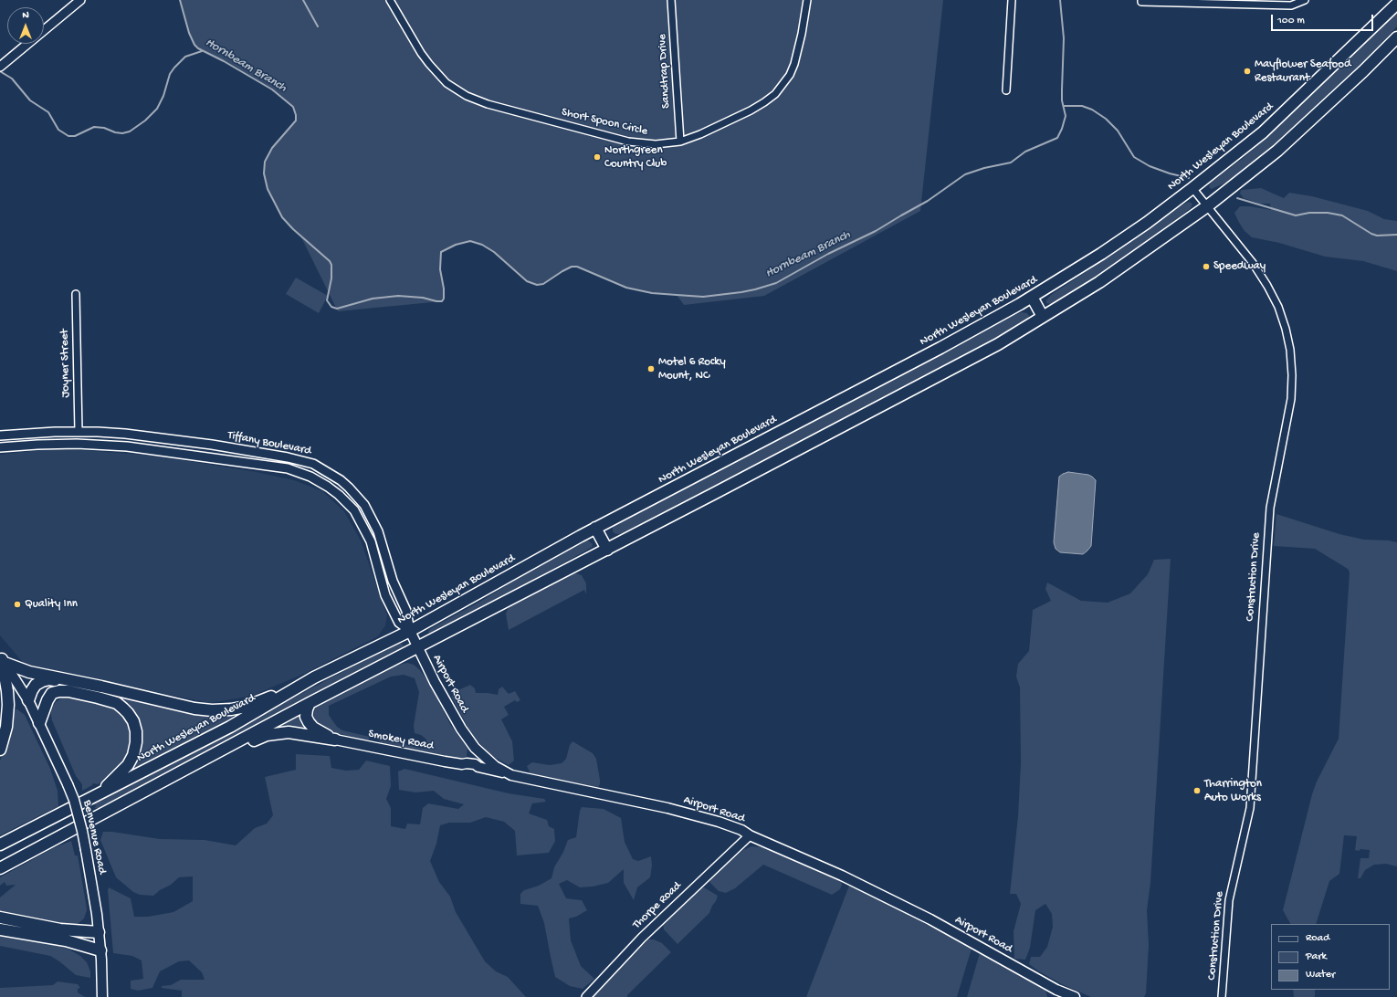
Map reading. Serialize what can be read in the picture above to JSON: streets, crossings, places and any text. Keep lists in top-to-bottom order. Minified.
{"streets":{"highway":["North Wesleyan Boulevard"],"main road":["Airport Road","Smokey Road","Benvenue Road"],"street":["Sandtrap Drive","Short Spoon Circle","Joyner Street","Tiffany Boulevard","Construction Drive","Thorpe Road"]},"crossings":[["Sandtrap Drive","Short Spoon Circle"],["North Wesleyan Boulevard","Tiffany Boulevard"],["North Wesleyan Boulevard","Construction Drive"],["North Wesleyan Boulevard","Airport Road"],["Joyner Street","Tiffany Boulevard"],["Tiffany Boulevard","Airport Road"],["Airport Road","Smokey Road"],["Airport Road","Thorpe Road"]],"water":["Hornbeam Branch"],"places":["Mayflower Seafood Restaurant","Northgreen Country Club","Speedway","Motel 6 Rocky Mount, NC","Quality Inn","Tharrington Auto Works"],"legend":["Road","Park","Water"],"scale_bar":"100 m","north":"top"}
